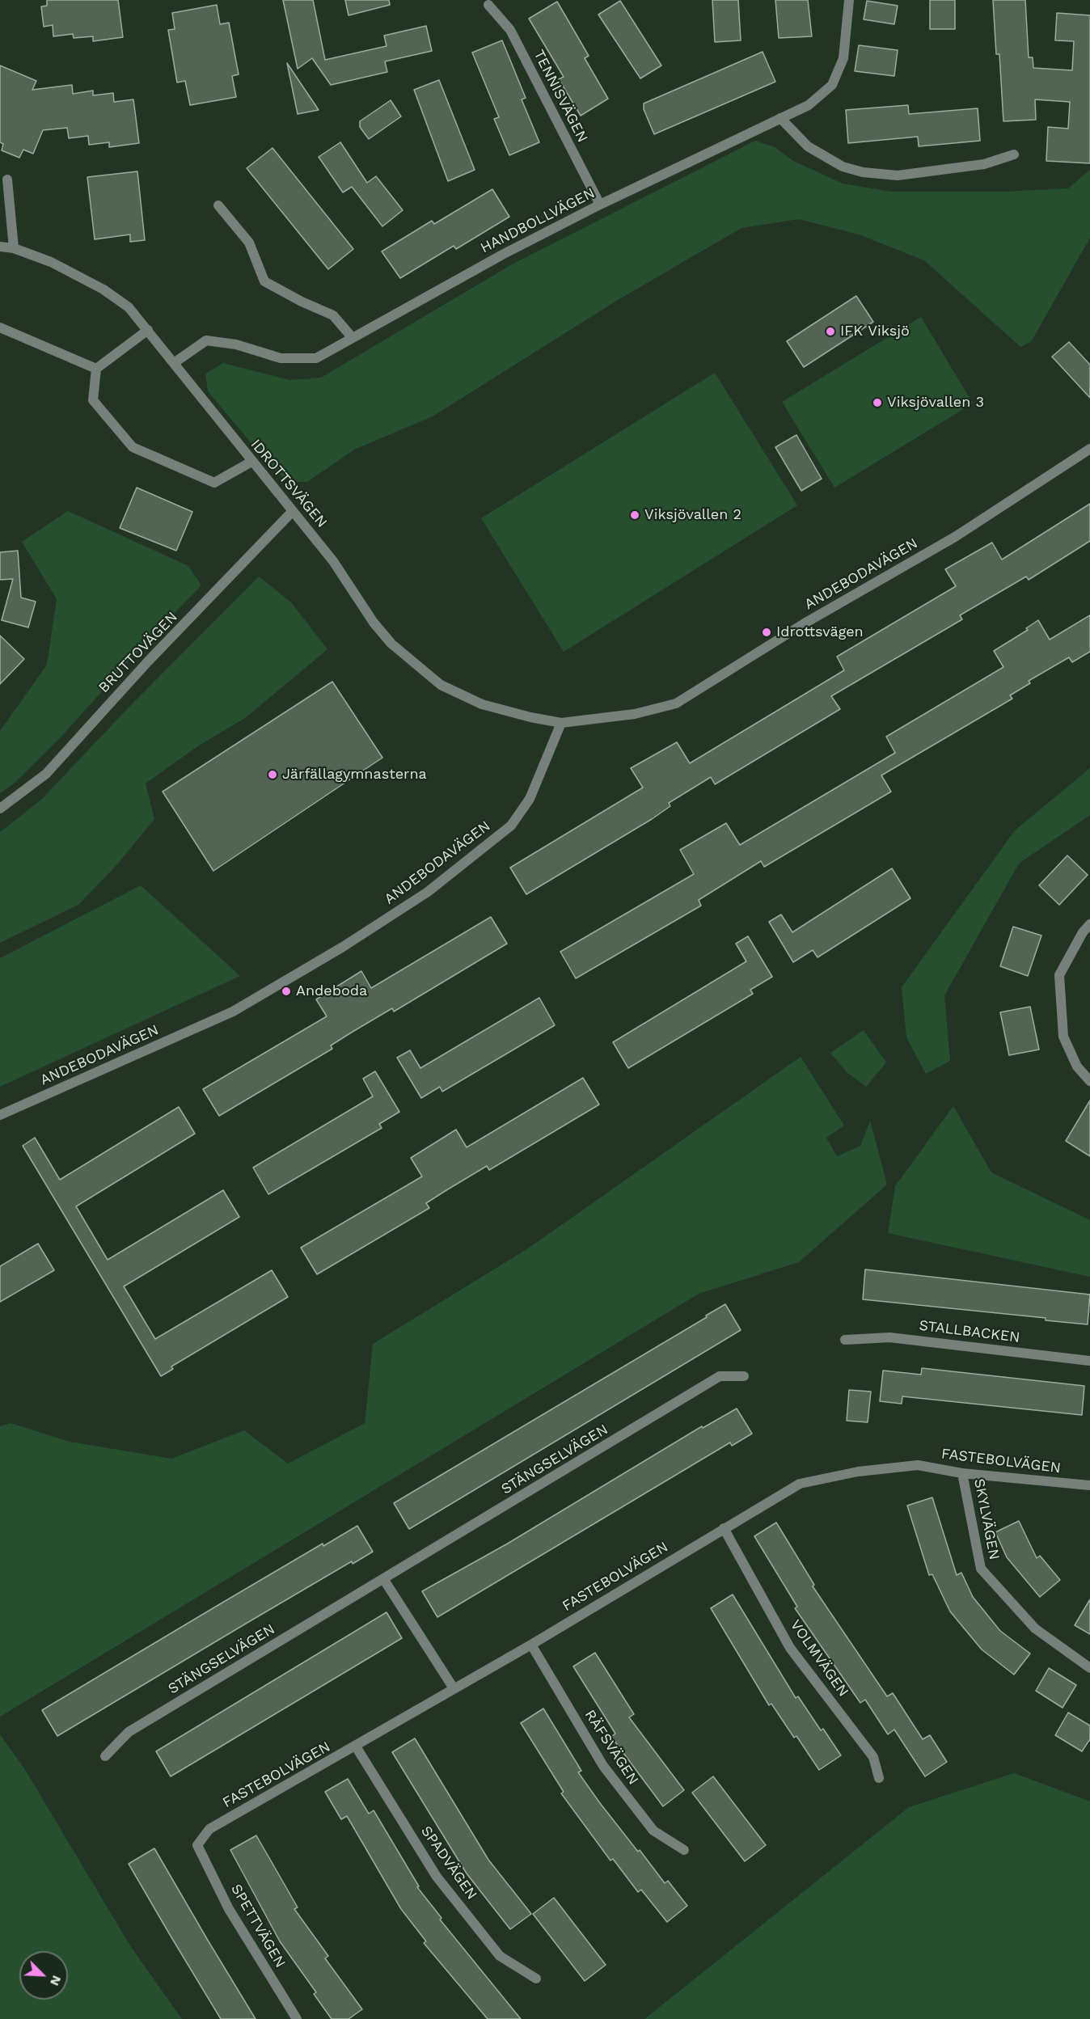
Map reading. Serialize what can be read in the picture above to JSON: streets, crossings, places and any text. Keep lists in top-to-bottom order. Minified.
{"streets":{"street":["TENNISVÄGEN","HANDBOLLVÄGEN","IDROTTSVÄGEN","ANDEBODAVÄGEN","BRUTTOVÄGEN","STALLBACKEN","STÄNGSELVÄGEN","FASTEBOLVÄGEN","SKYLVÄGEN","VOLMVÄGEN","RÄFSVÄGEN","SPADVÄGEN","SPETTVÄGEN"]},"crossings":[["TENNISVÄGEN","HANDBOLLVÄGEN"],["HANDBOLLVÄGEN","IDROTTSVÄGEN"],["IDROTTSVÄGEN","ANDEBODAVÄGEN"],["IDROTTSVÄGEN","BRUTTOVÄGEN"],["FASTEBOLVÄGEN","SKYLVÄGEN"],["FASTEBOLVÄGEN","VOLMVÄGEN"],["FASTEBOLVÄGEN","RÄFSVÄGEN"],["FASTEBOLVÄGEN","SPADVÄGEN"],["FASTEBOLVÄGEN","SPETTVÄGEN"]],"places":["IFK Viksjö","Viksjövallen 3","Viksjövallen 2","Idrottsvägen","Järfällagymnasterna","Andeboda"],"north":"bottom right"}
